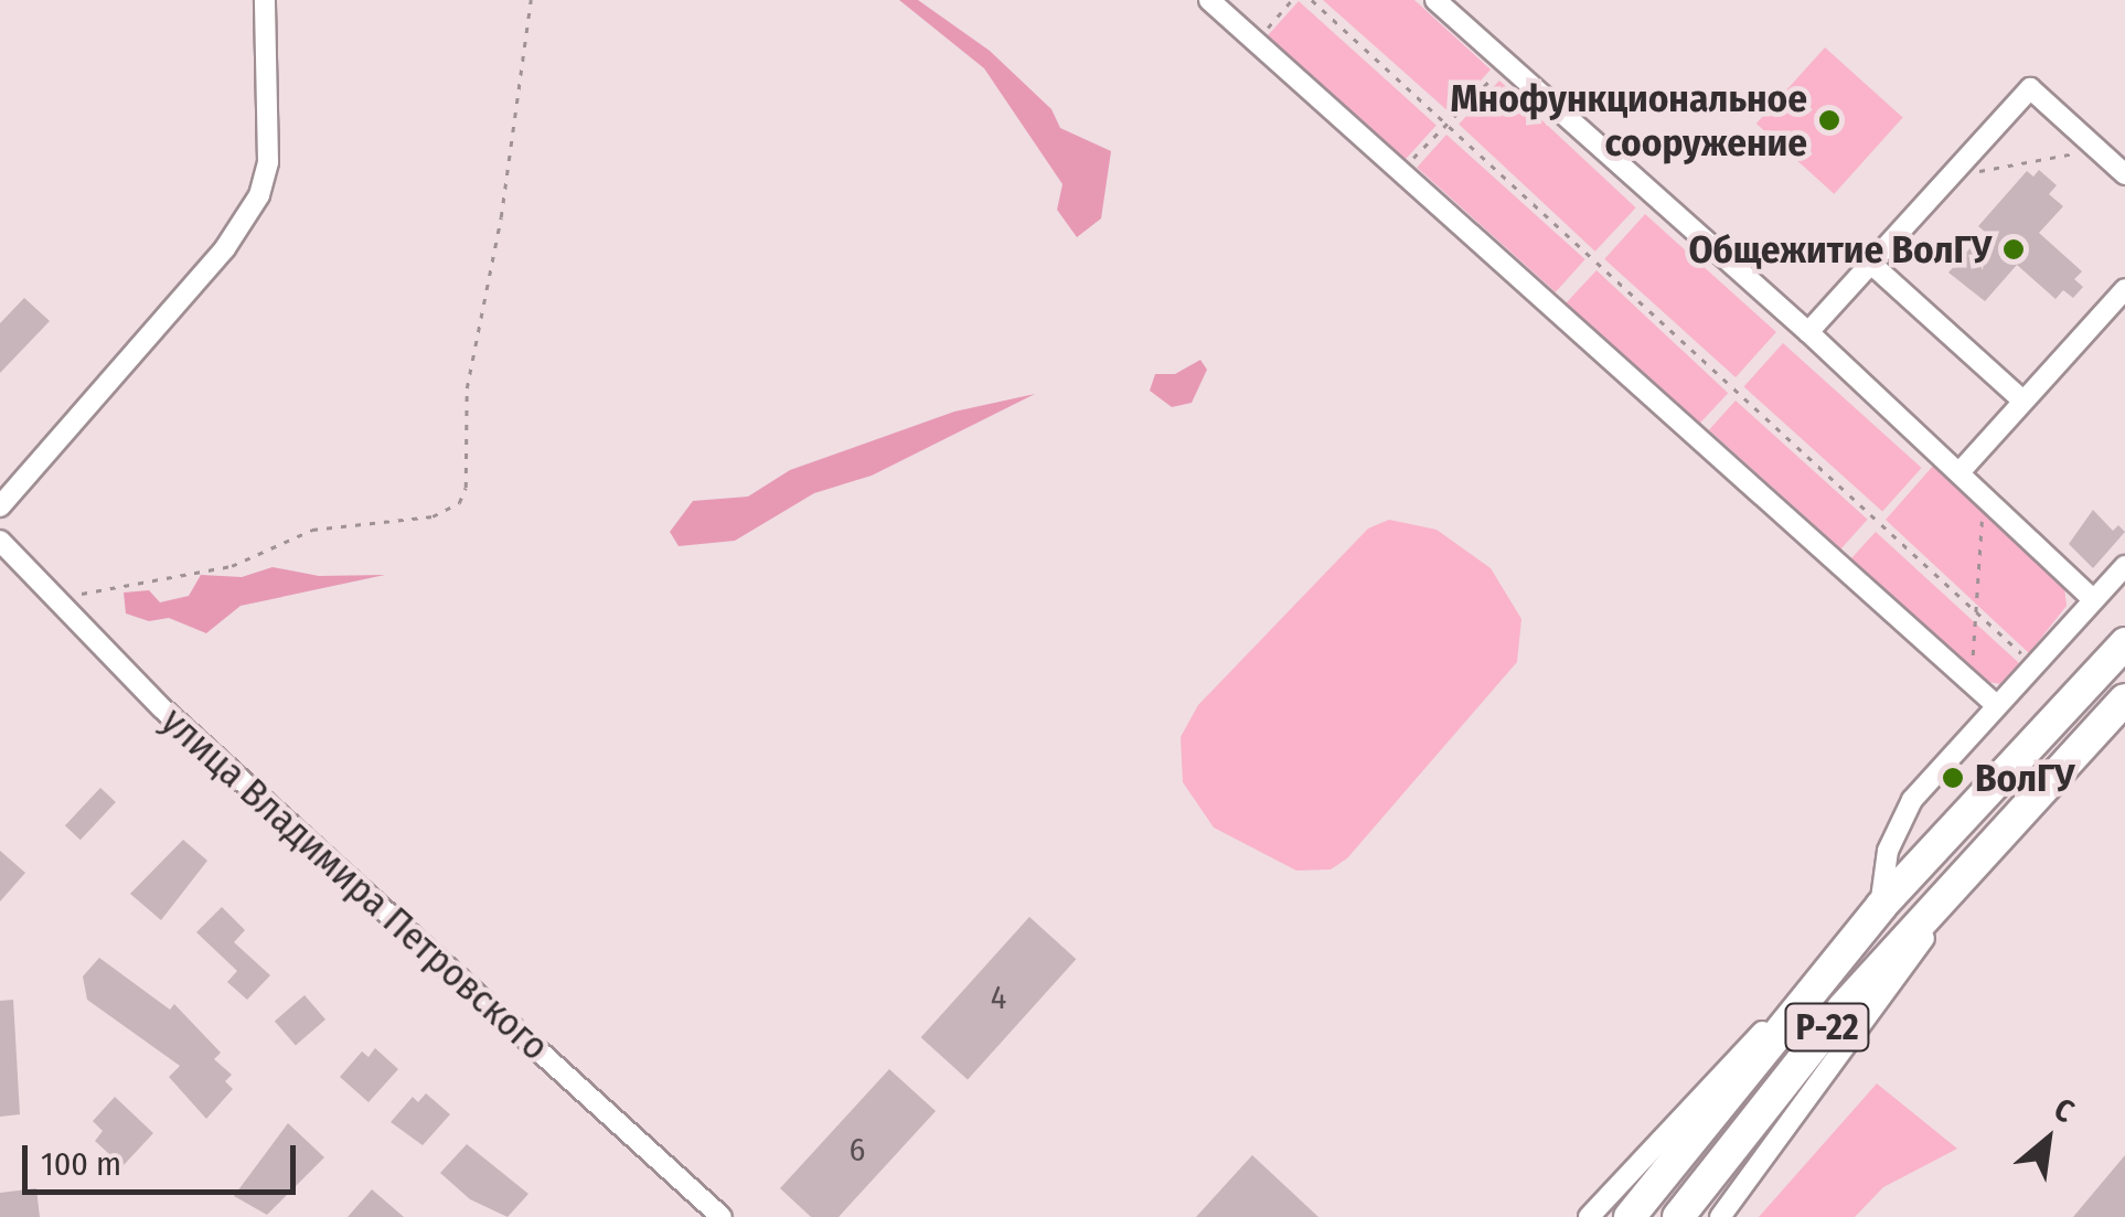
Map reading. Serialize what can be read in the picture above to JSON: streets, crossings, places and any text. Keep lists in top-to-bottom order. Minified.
{"streets":{"highway":["Р-22"],"street":["улица Владимира Петровского"]},"places":["Мнофункциональное сооружение","Общежитие ВолГУ","ВолГУ"],"house_numbers":["4","6"],"scale_bar":"100 m","north":"top right"}
